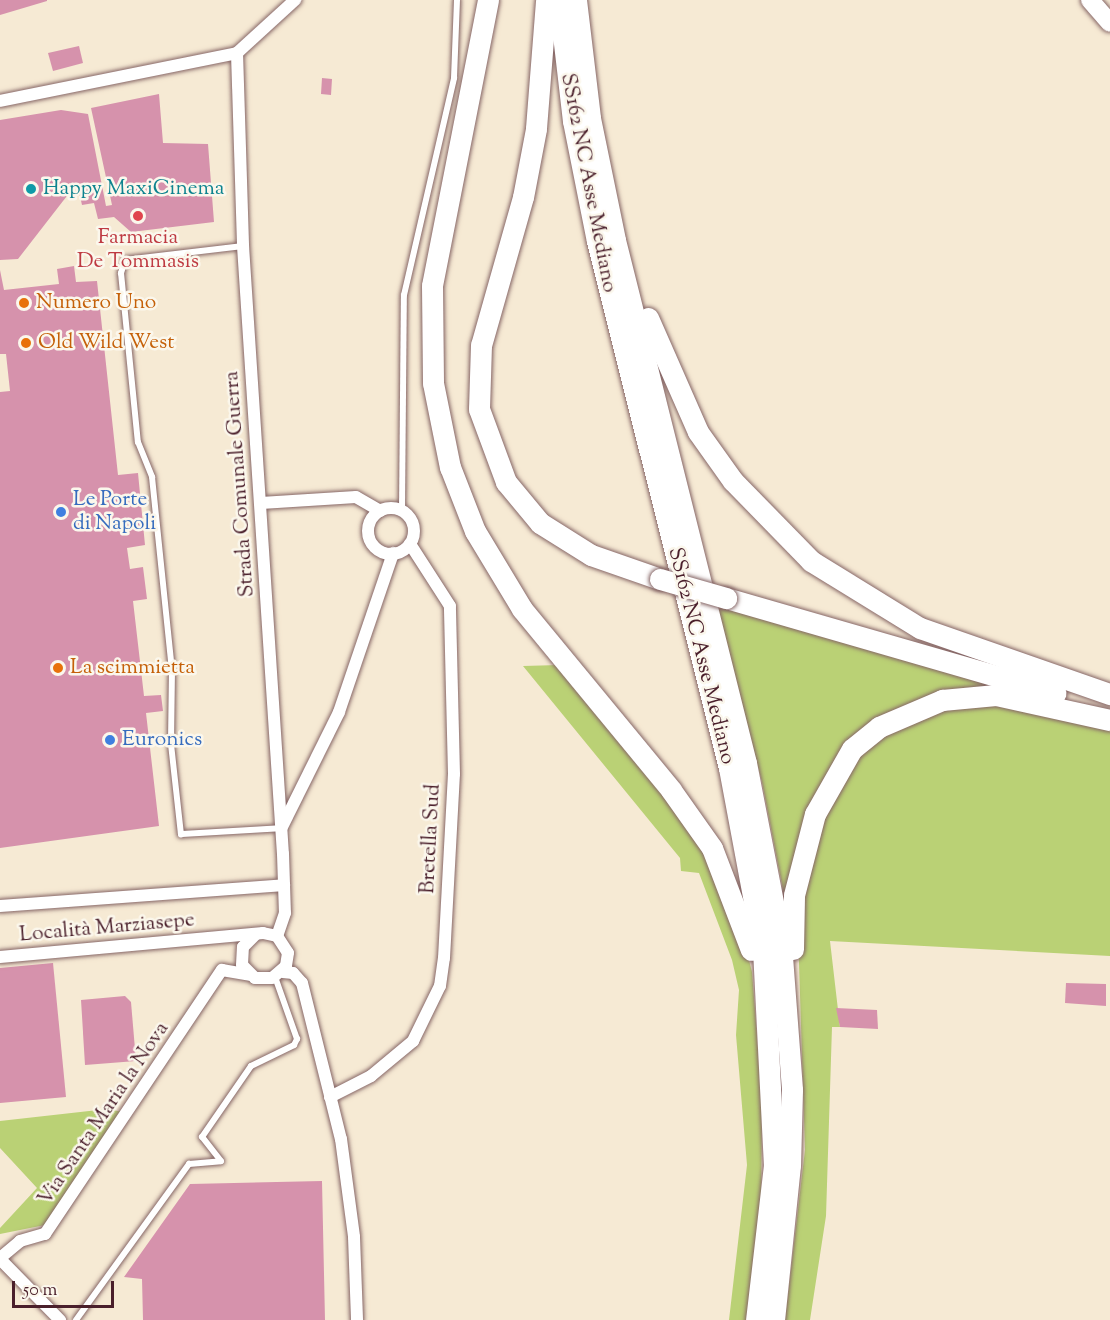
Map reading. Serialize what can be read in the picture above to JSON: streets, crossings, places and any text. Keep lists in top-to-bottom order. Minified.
{"streets":{"highway":["SS162 NC Asse Mediano"],"street":["Strada Comunale Guerra","Bretella Sud","Località Marziasepe","Via Santa Maria la Nova"]},"crossings":[["Strada Comunale Guerra","Località Marziasepe"],["Strada Comunale Guerra","Via Santa Maria la Nova"],["Località Marziasepe","Via Santa Maria la Nova"]],"places":["Happy MaxiCinema","Farmacia De Tommasis","Numero Uno","Old Wild West","Le Porte di Napoli","La scimmietta","Euronics"],"scale_bar":"50 m"}
